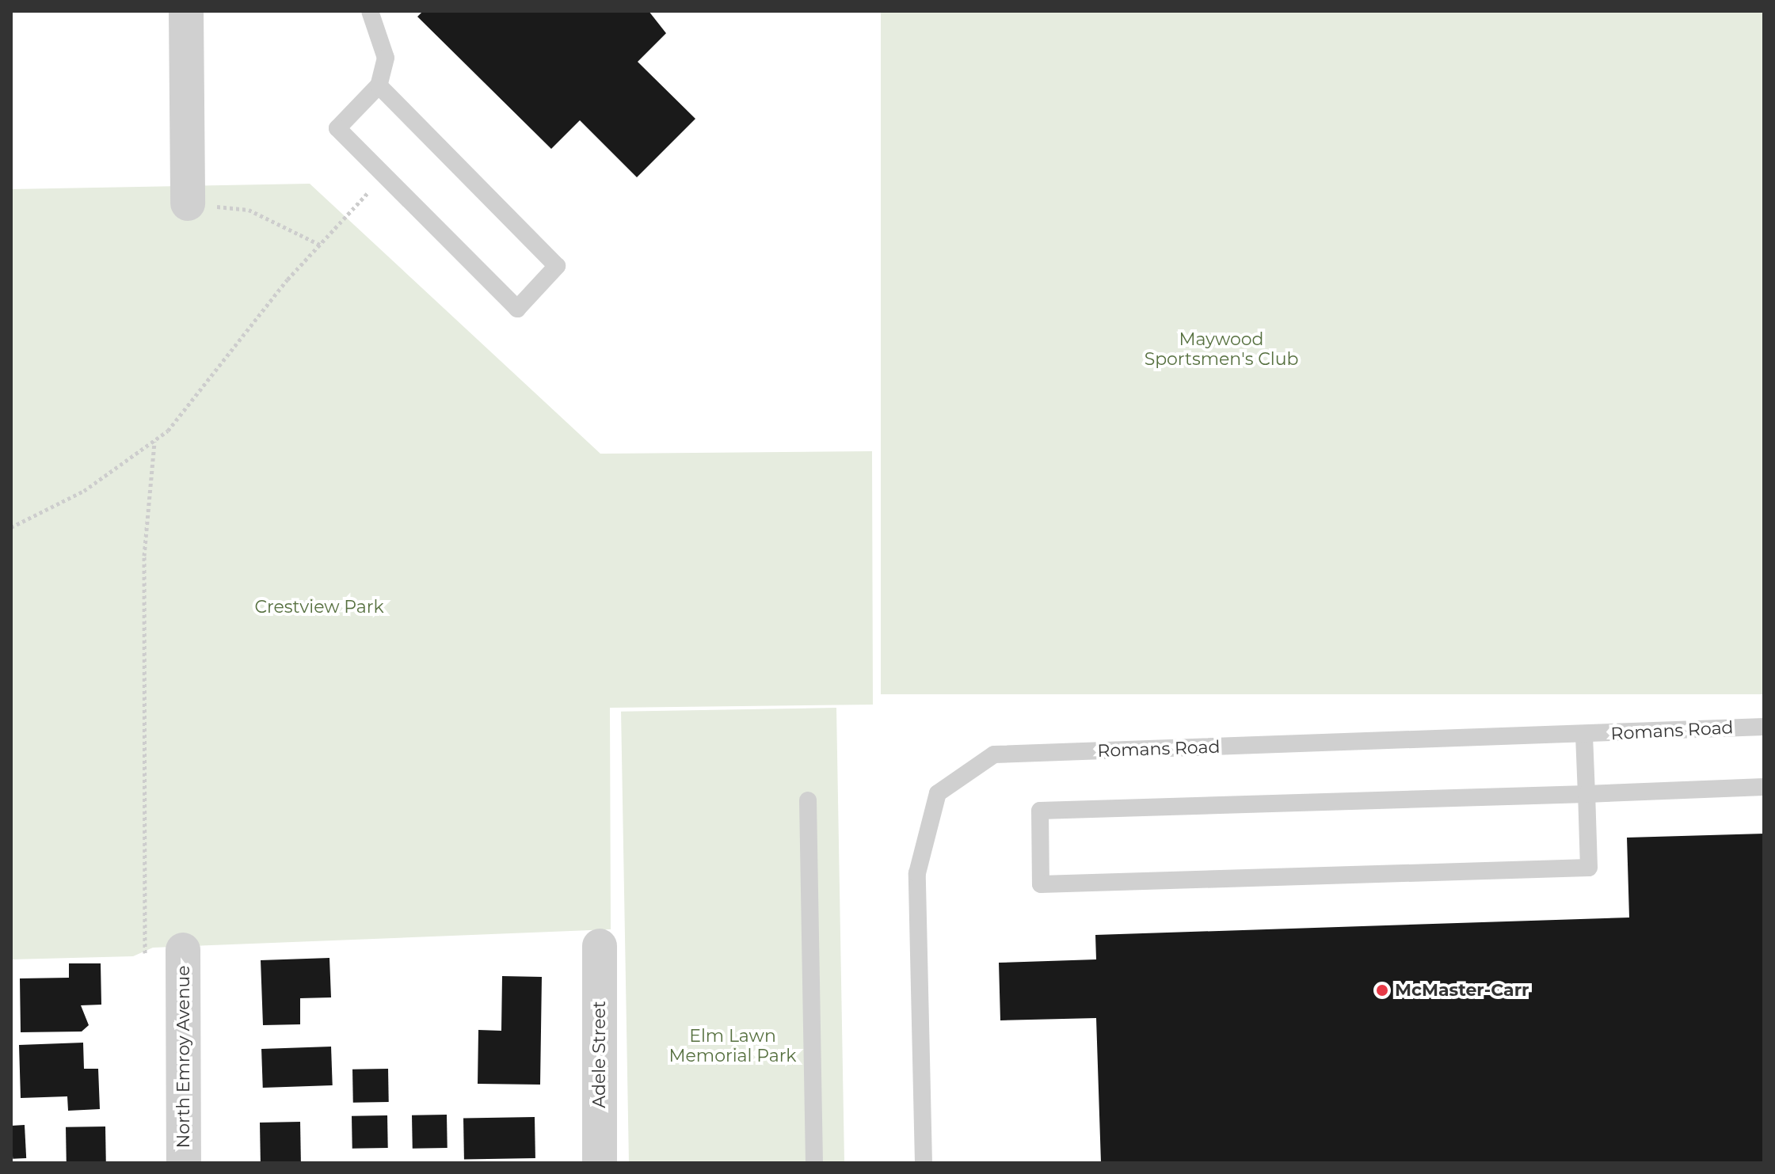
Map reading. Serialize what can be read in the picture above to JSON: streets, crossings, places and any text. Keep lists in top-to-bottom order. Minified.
{"streets":{"street":["Adele Street","North Emroy Avenue"],"lane":["Romans Road"]},"parks":["Maywood Sportsmen's Club","Crestview Park","Elm Lawn Memorial Park"],"places":["McMaster-Carr"]}
